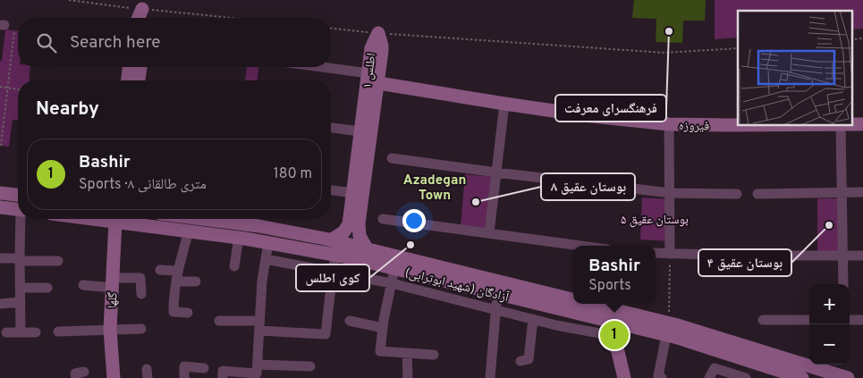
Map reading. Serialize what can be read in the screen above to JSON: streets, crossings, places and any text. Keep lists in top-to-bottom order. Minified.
{"streets":{"main road":["اطلس ۱","فیروزه","آزادگان (شهید ابوترابی)","گلها"]},"crossings":[["اطلس ۱","فیروزه"],["اطلس ۱","آزادگان (شهید ابوترابی)"],["آزادگان (شهید ابوترابی)","گلها"]],"districts":["Azadegan Town"],"parks":["بوستان عقیق ۵"],"places":["فرهنگسرای معرفت","بوستان عقیق ۸","بوستان عقیق ۴","کوی اطلس"],"page":{"search":"Search here","heading":"Nearby","list":[{"mark":"1","name":"Bashir","note":"Sports · ۸ متری طالقانی","value":"180 m"}],"popup":["Bashir","Sports"],"map_buttons":["+","−"],"pins":"1"}}
